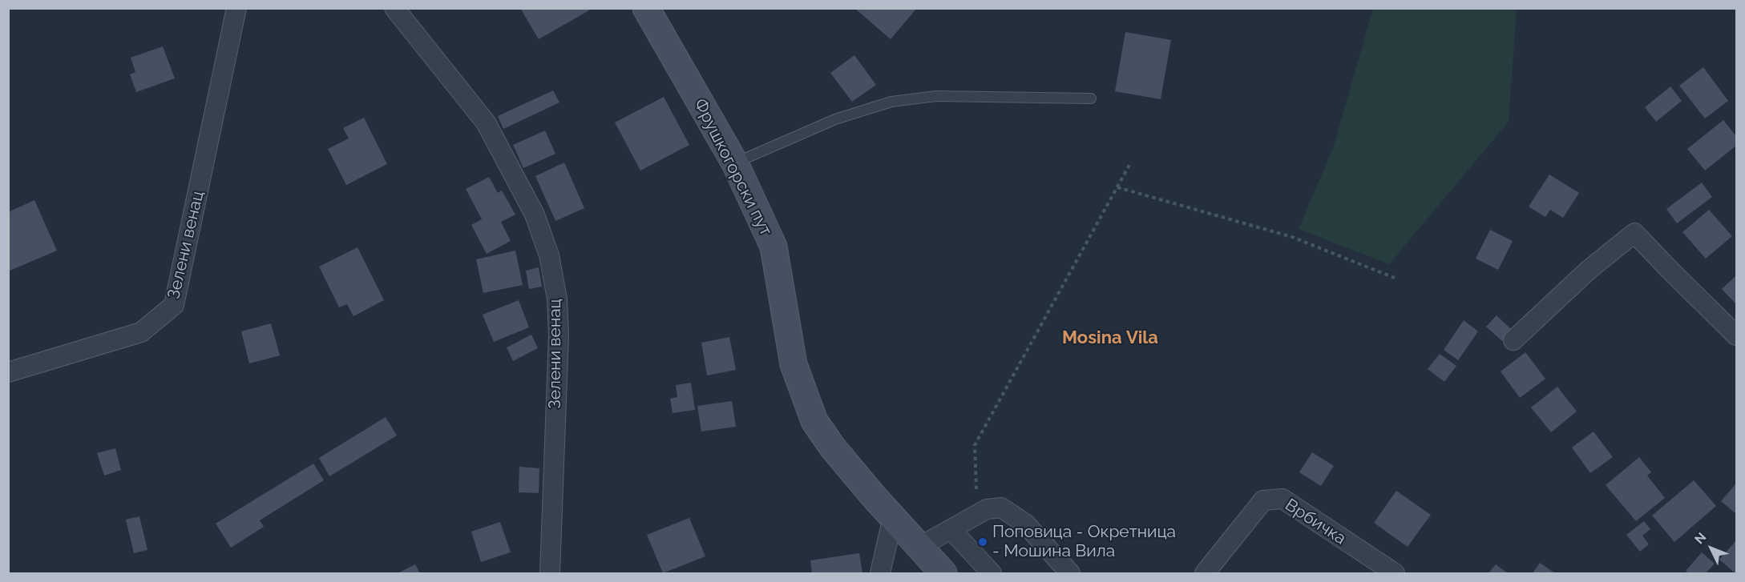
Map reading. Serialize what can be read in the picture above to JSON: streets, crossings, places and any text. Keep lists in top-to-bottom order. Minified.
{"streets":{"street":["Фрушкогорски пут","Зелени венац","Врбичка"]},"districts":["Mosina Vila"],"places":["Поповица - Окретница - Мошина Вила"],"north":"top left"}
